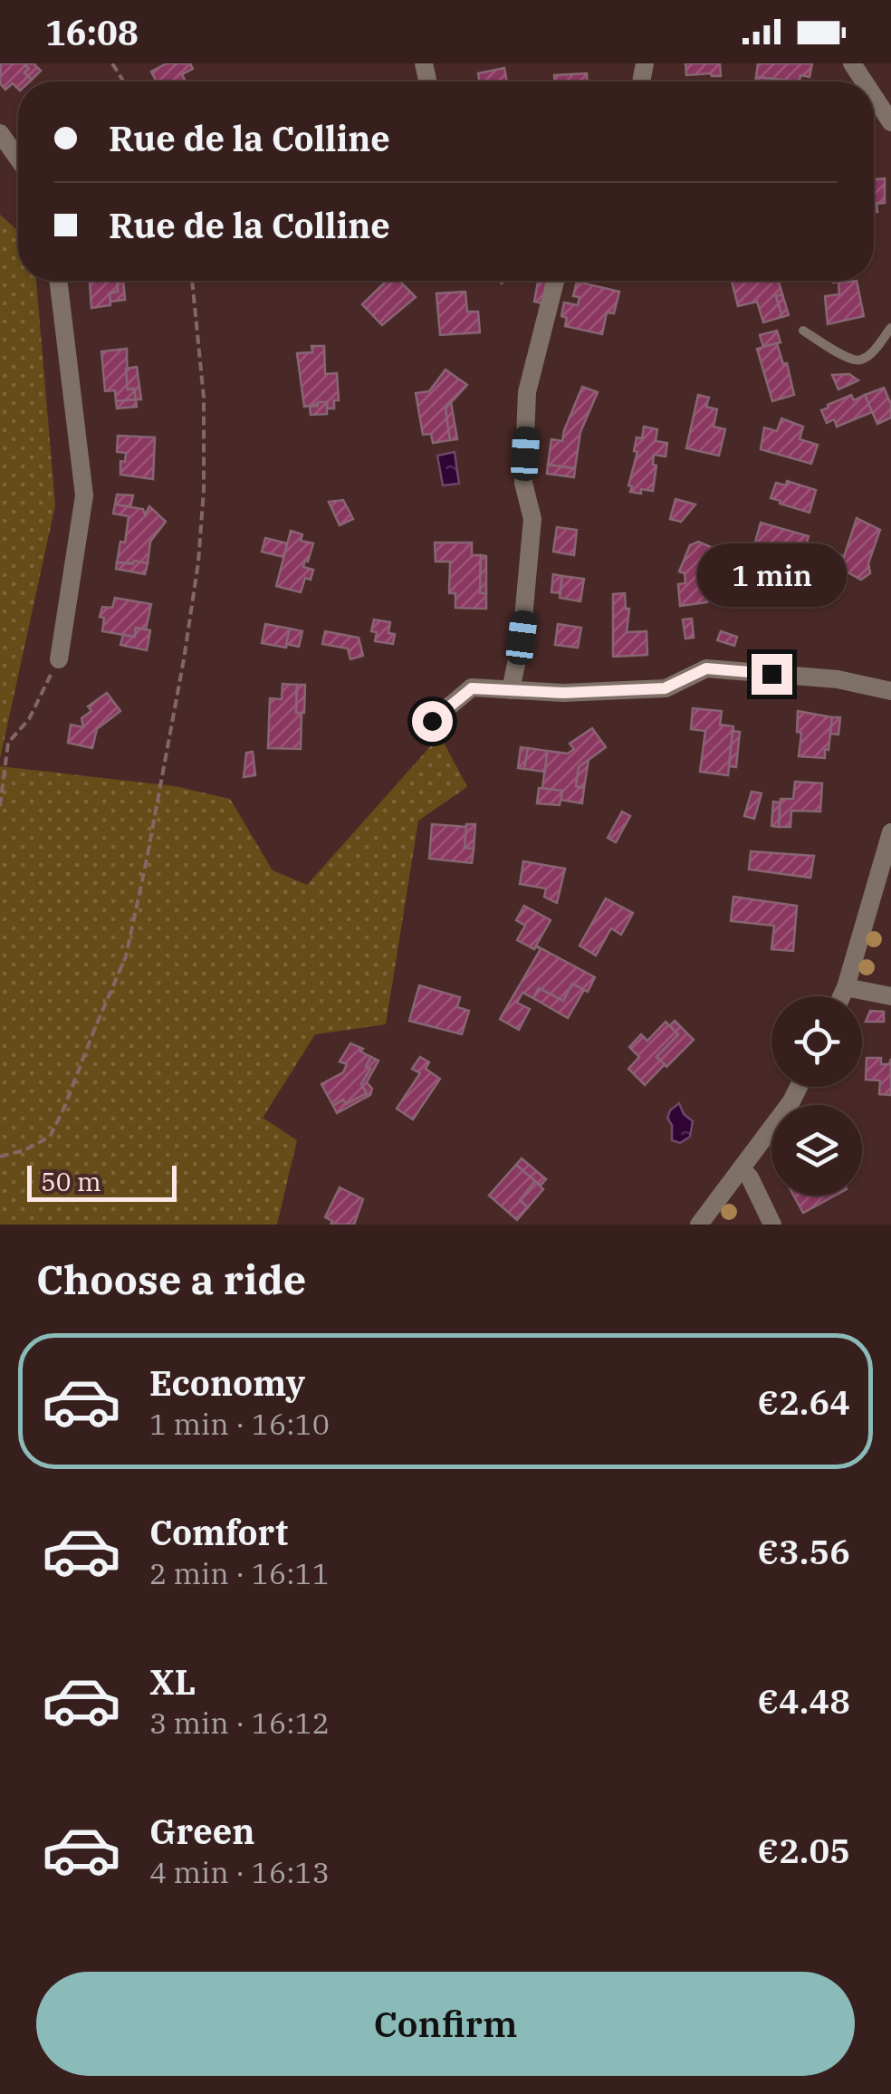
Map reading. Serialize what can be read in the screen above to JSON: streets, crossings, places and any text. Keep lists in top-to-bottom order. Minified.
{"scale_bar":"50 m","page":{"status":"16:08","banner":["Rue de la Colline","Rue de la Colline"],"bubble":"1 min","scale":"50 m","heading":"Choose a ride","list":[{"name":"Economy","note":"1 min · 16:10","value":"€2.64"},{"name":"Comfort","note":"2 min · 16:11","value":"€3.56"},{"name":"XL","note":"3 min · 16:12","value":"€4.48"},{"name":"Green","note":"4 min · 16:13","value":"€2.05"}],"buttons":"Confirm"}}
